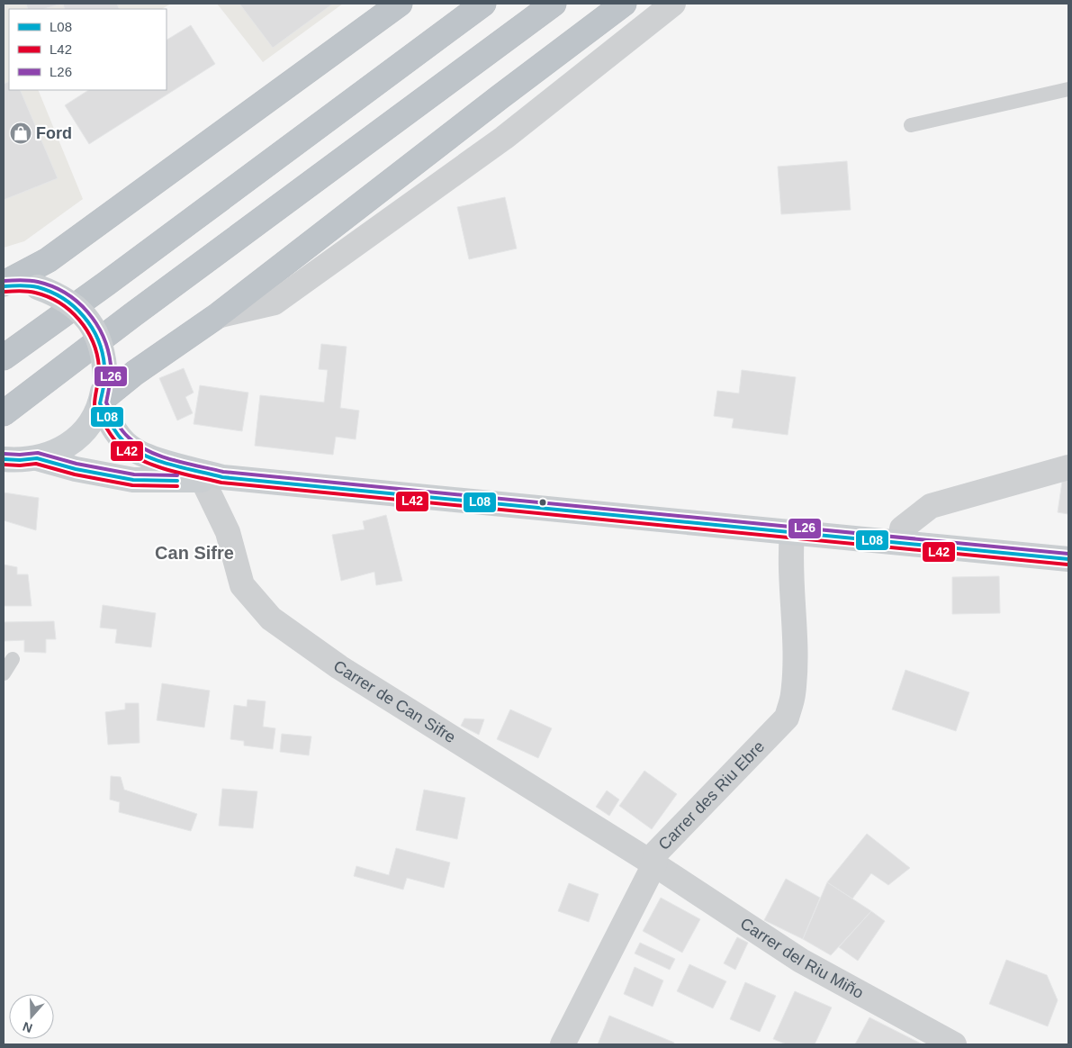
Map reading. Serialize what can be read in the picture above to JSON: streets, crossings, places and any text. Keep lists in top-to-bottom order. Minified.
{"streets":{"street":["Carrer de Can Sifre","Carrer des Riu Ebre","Carrer del Riu Miño"]},"crossings":[["Carrer de Can Sifre","Carrer des Riu Ebre"],["Carrer de Can Sifre","Carrer del Riu Miño"],["Carrer des Riu Ebre","Carrer del Riu Miño"]],"districts":["Can Sifre"],"places":{"shop":["Ford"]},"lines":["transit line L26","transit line L08","transit line L42"],"legend":["L08","L42","L26"],"north":"bottom"}
